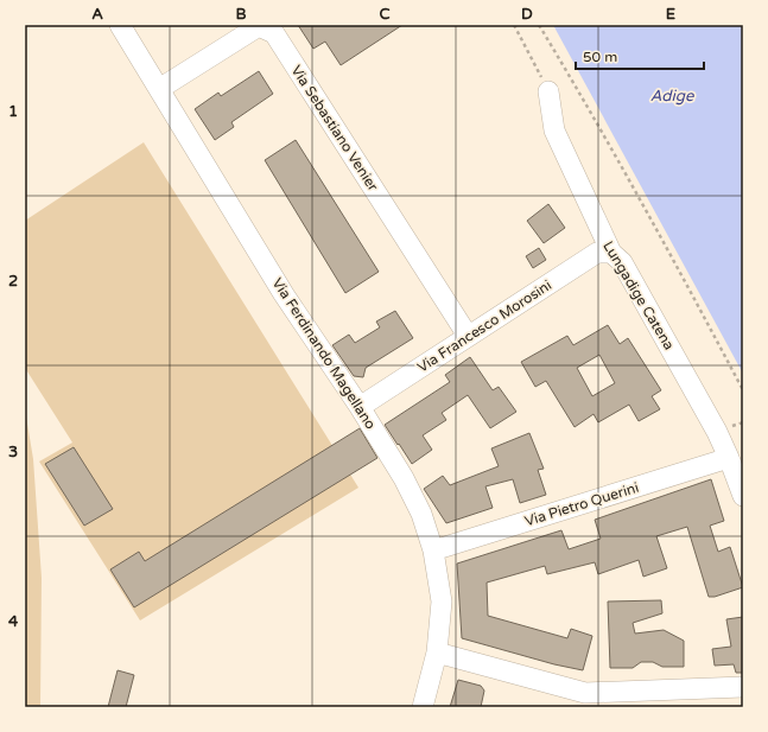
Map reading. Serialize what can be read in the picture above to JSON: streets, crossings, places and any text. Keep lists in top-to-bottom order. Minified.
{"streets":{"street":["Via Sebastiano Venier","Lungadige Catena","Via Francesco Morosini","Via Ferdinando Magellano","Via Pietro Querini"]},"crossings":[["Via Sebastiano Venier","Via Francesco Morosini"],["Via Sebastiano Venier","Via Ferdinando Magellano"],["Lungadige Catena","Via Francesco Morosini"],["Lungadige Catena","Via Pietro Querini"],["Via Francesco Morosini","Via Ferdinando Magellano"],["Via Ferdinando Magellano","Via Pietro Querini"]],"water":["Adige"],"scale_bar":"50 m","grid":{"columns":["A","B","C","D","E"],"rows":["1","2","3","4"]}}
